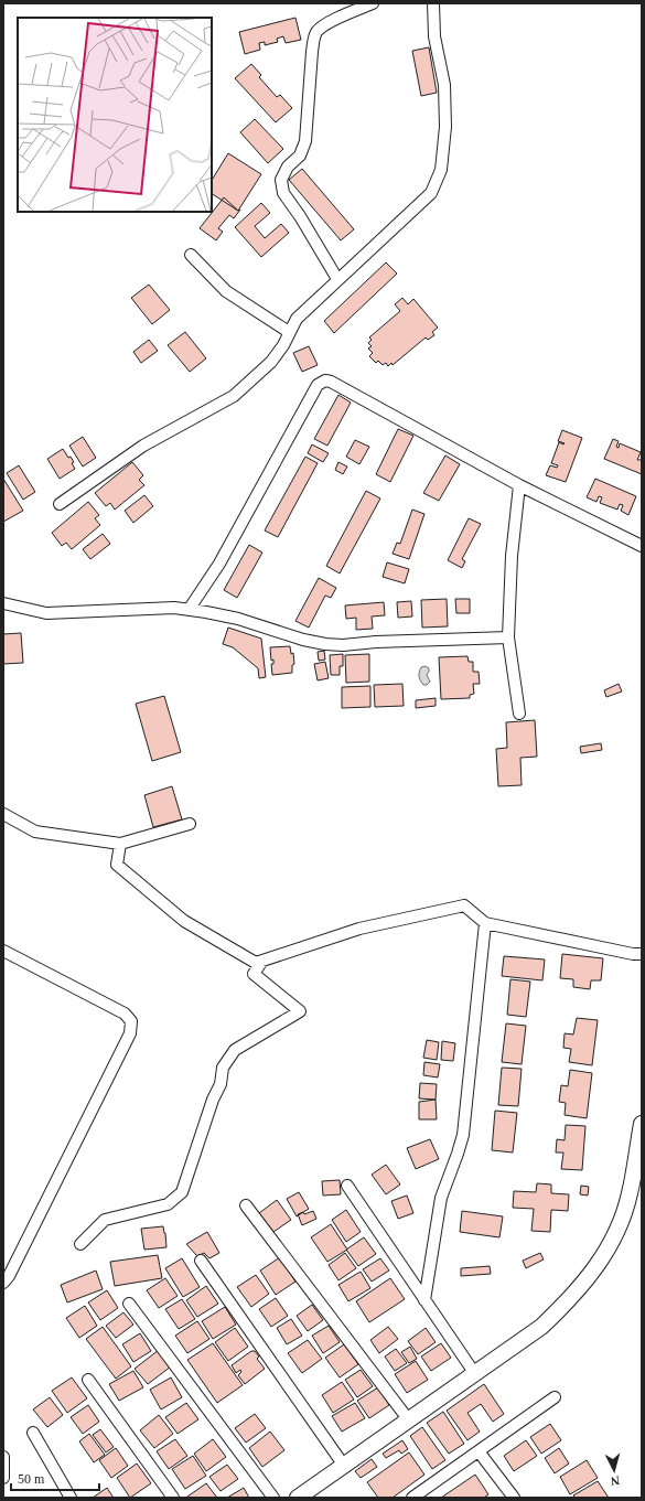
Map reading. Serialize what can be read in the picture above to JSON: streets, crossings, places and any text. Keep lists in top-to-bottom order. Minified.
{"scale_bar":"50 m","north":"bottom"}
